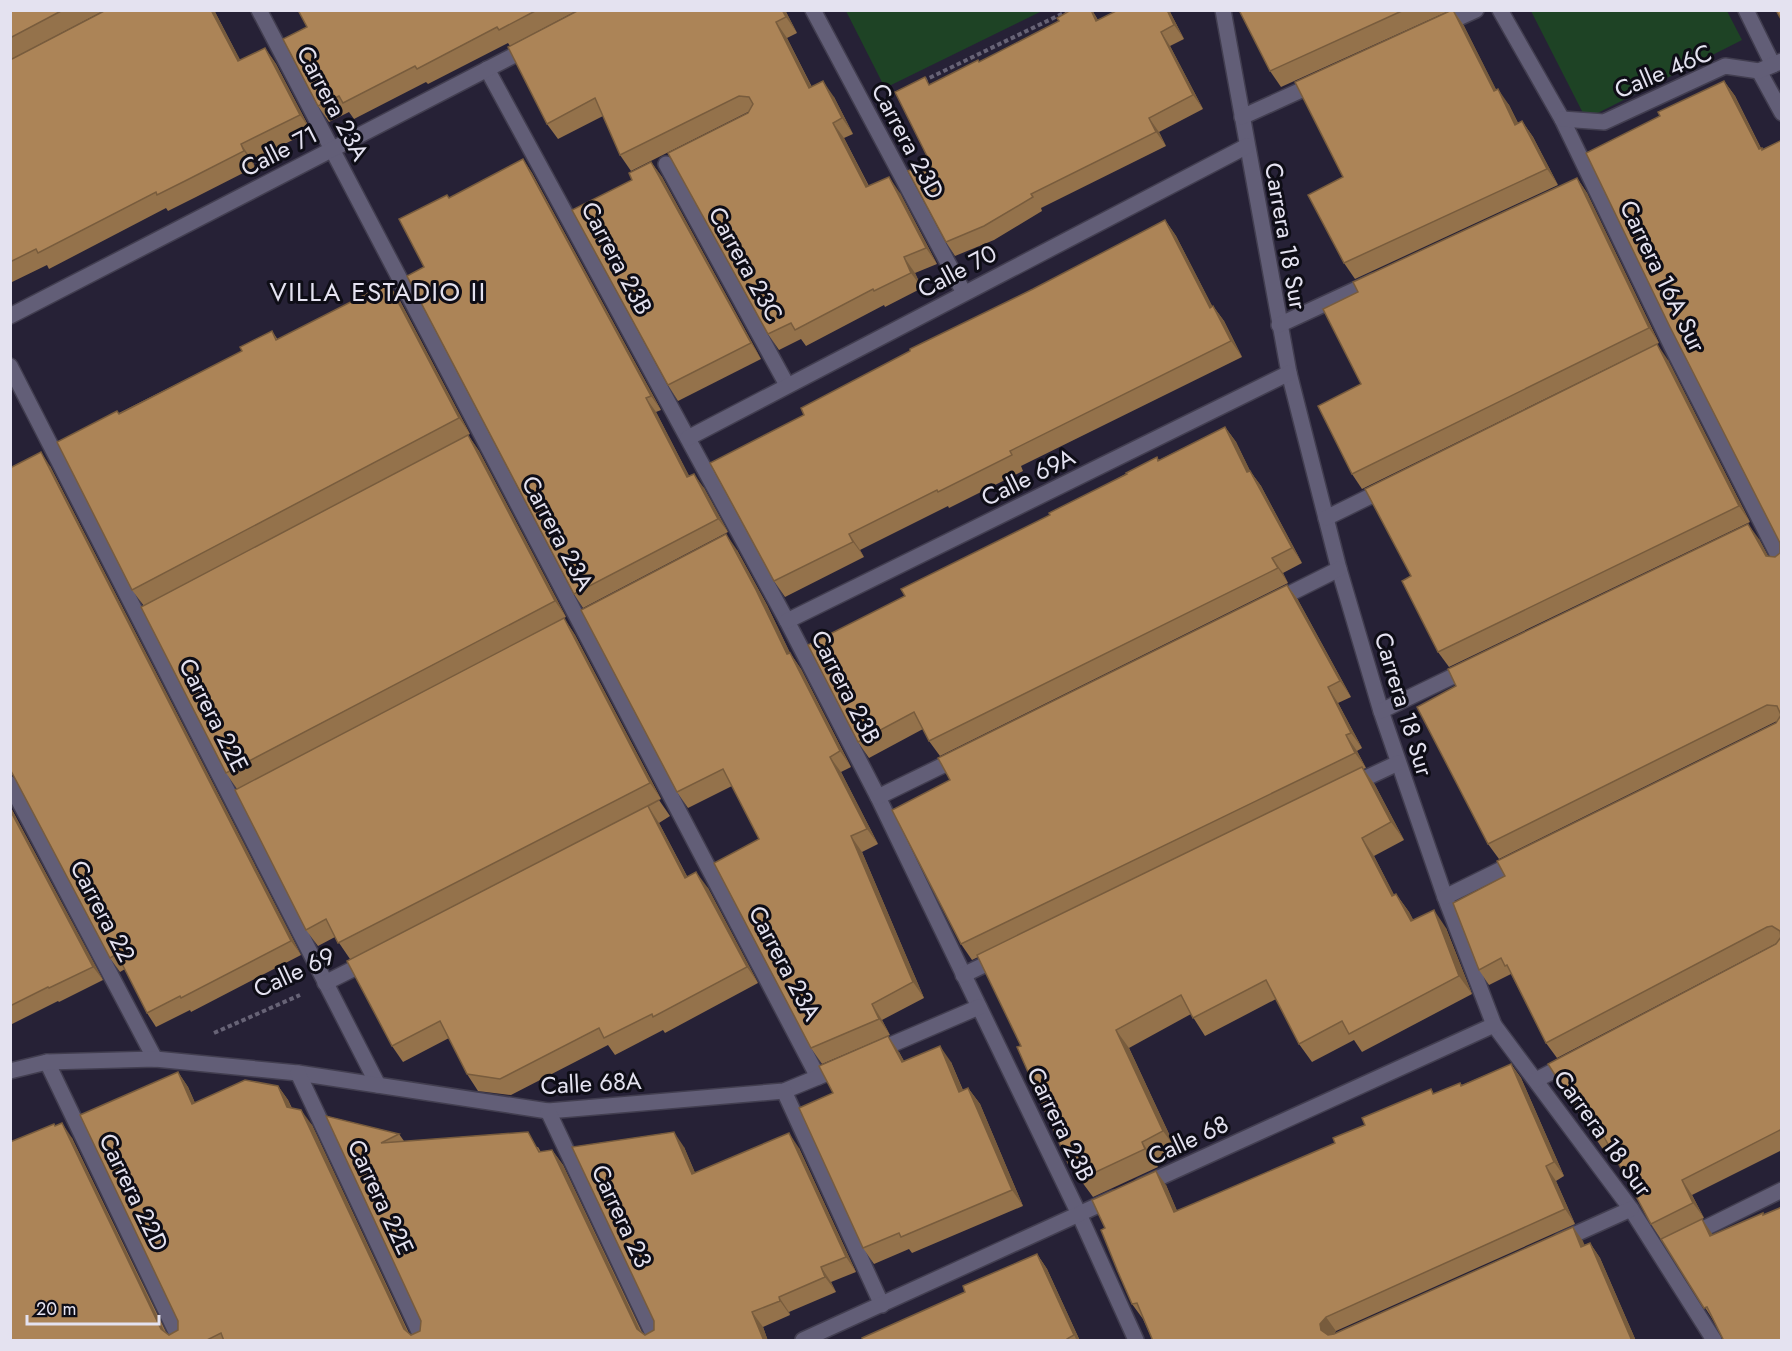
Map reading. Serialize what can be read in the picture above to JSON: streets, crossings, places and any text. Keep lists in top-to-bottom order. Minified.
{"streets":{"street":["Calle 46C","Carrera 23A","Carrera 23D","Calle 71","Carrera 18 Sur","Carrera 23B","Carrera 23C","Calle 70","Carrera 16A Sur","Calle 69A","Carrera 22E","Carrera 22","Calle 69","Calle 68A","Calle 68","Carrera 22D","Carrera 23"]},"crossings":[["Calle 46C","Carrera 16A Sur"],["Carrera 23A","Calle 71"],["Carrera 23A","Calle 68A"],["Carrera 23D","Calle 70"],["Calle 71","Carrera 23B"],["Carrera 18 Sur","Calle 70"],["Carrera 18 Sur","Calle 69A"],["Carrera 18 Sur","Calle 68"],["Carrera 23B","Calle 70"],["Carrera 23B","Calle 69A"],["Carrera 23B","Calle 68"],["Carrera 23C","Calle 70"],["Carrera 22E","Calle 69"],["Carrera 22E","Calle 68A"],["Carrera 22","Calle 68A"],["Calle 68A","Carrera 23"]],"districts":["VILLA ESTADIO II"],"scale_bar":"20 m"}
